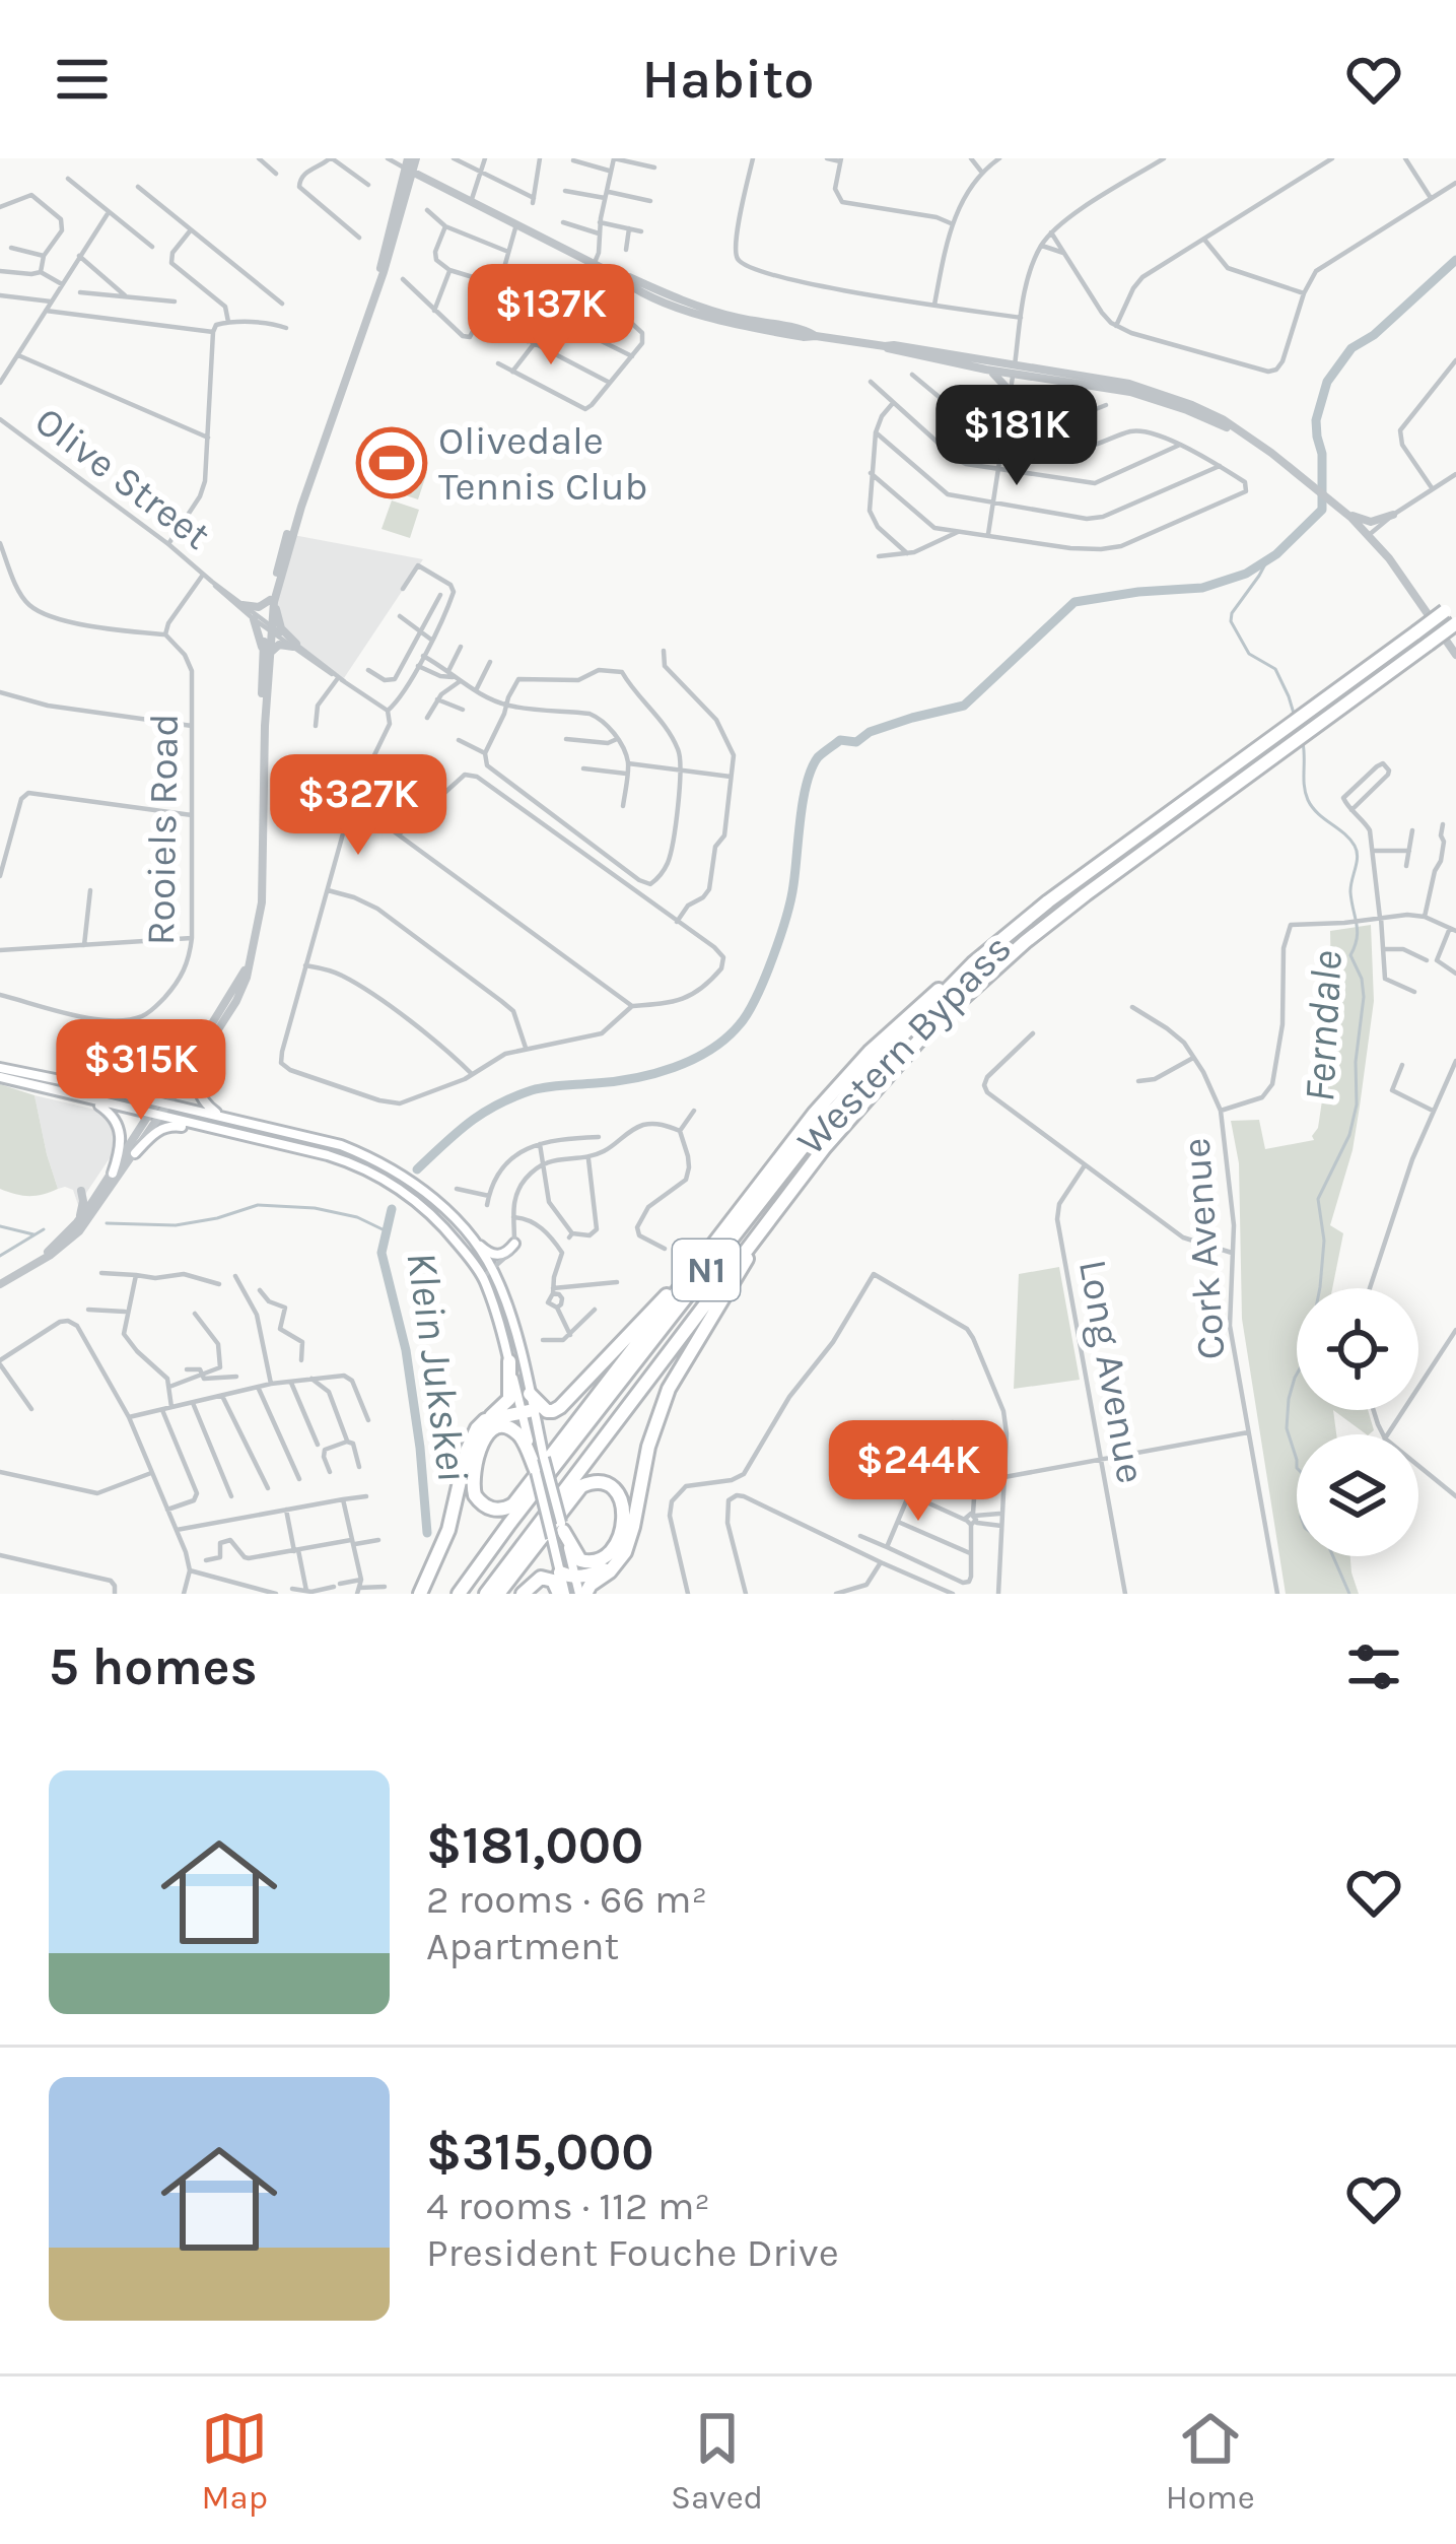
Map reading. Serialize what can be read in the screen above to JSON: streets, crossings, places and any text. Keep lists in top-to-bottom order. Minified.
{"streets":{"highway":["Western Bypass","N1"],"street":["Olive Street","Rooiels Road","Cork Avenue","Long Avenue"]},"water":["Ferndale","Klein Jukskei"],"places":{"sports":["Olivedale Tennis Club"]},"page":{"header":"Habito","price":["$137K","$181K","$327K","$315K","$244K"],"heading":"5 homes","list":[{"name":"$181,000","note":"2 rooms · 66 m² · Apartment"},{"name":"$315,000","note":"4 rooms · 112 m² · President Fouche Drive"}],"tabs":["Map","Saved","Home"]}}
